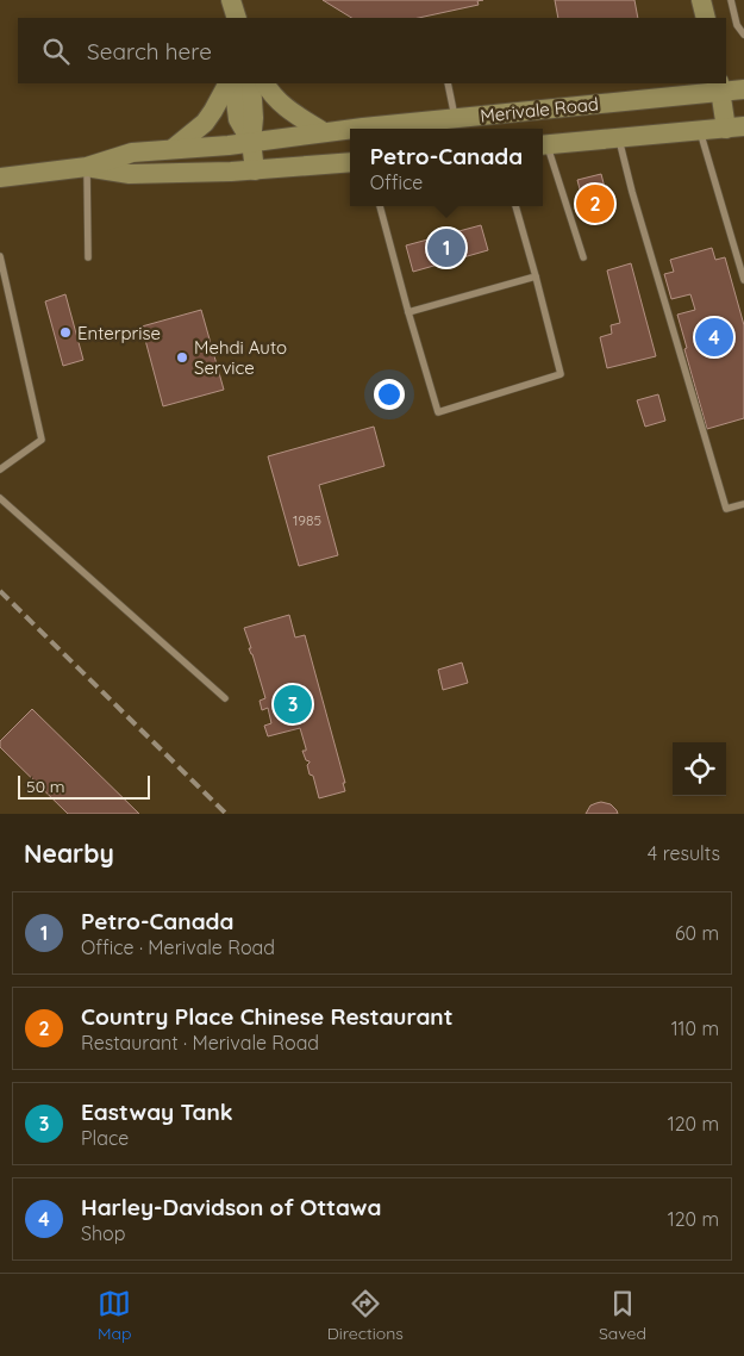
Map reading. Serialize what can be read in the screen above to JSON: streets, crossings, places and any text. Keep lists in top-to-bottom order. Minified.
{"streets":{"main road":["Merivale Road"]},"places":["Enterprise","Mehdi Auto Service"],"house_numbers":["1985"],"scale_bar":"50 m","page":{"search":"Search here","popup":["Petro-Canada","Office"],"pins":["2","1","4","3"],"scale":"50 m","heading":["Nearby","4 results"],"list":[{"mark":"1","name":"Petro-Canada","note":"Office · Merivale Road","value":"60 m"},{"mark":"2","name":"Country Place Chinese Restaurant","note":"Restaurant · Merivale Road","value":"110 m"},{"mark":"3","name":"Eastway Tank","note":"Place","value":"120 m"},{"mark":"4","name":"Harley-Davidson of Ottawa","note":"Shop","value":"120 m"}],"nav":["Map","Directions","Saved"]}}
